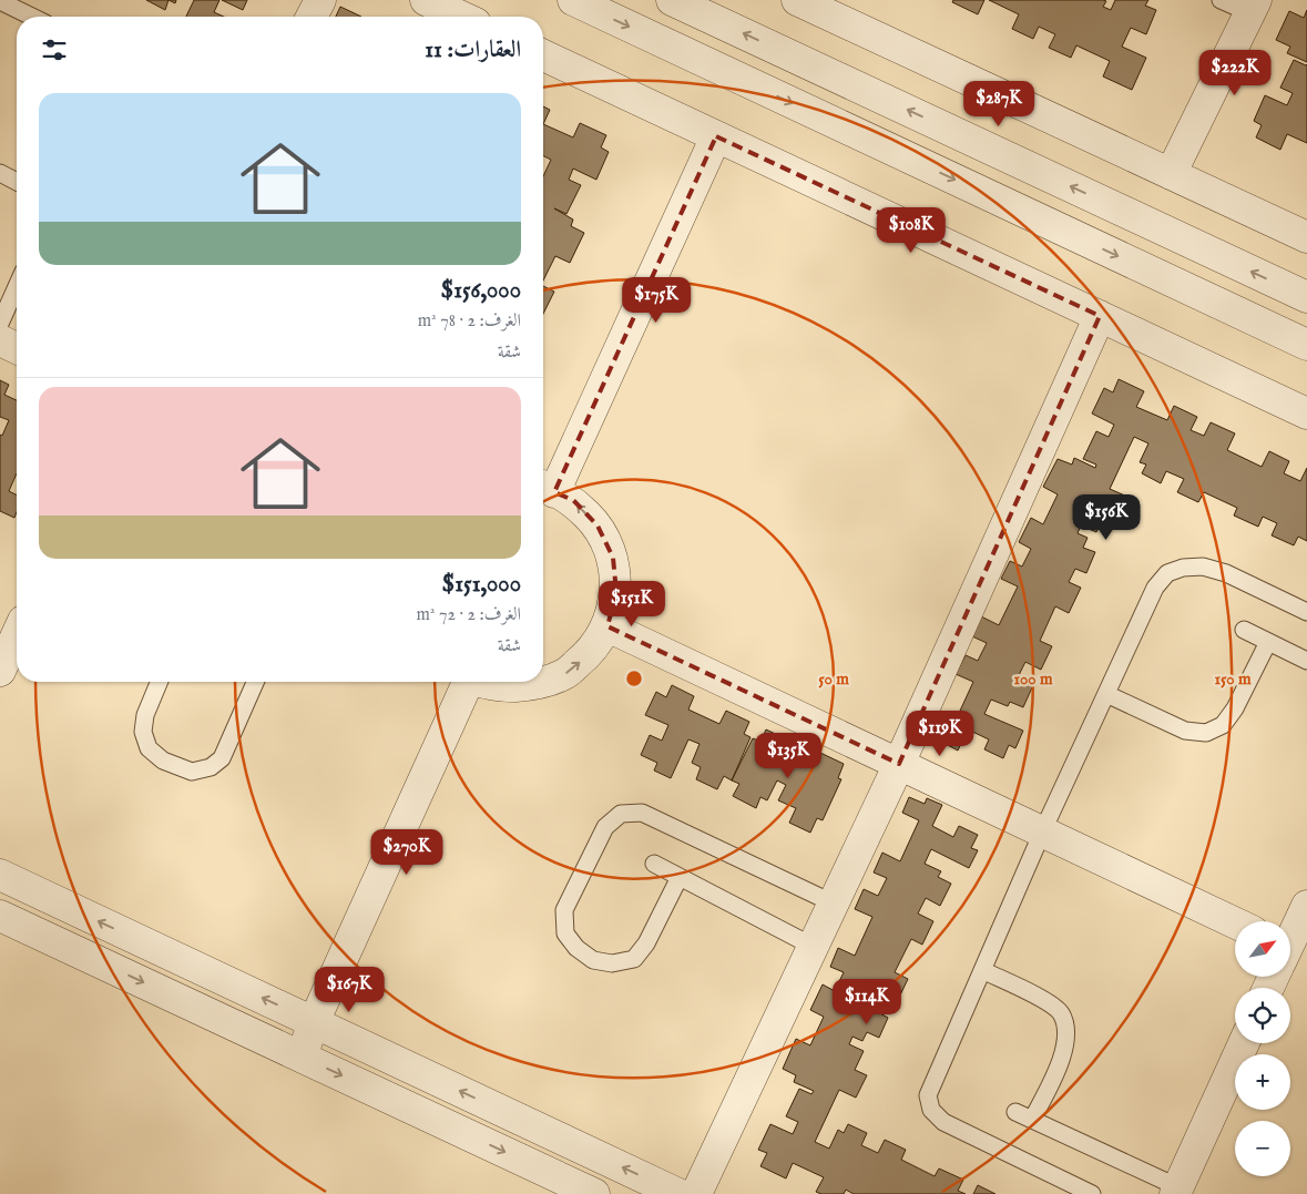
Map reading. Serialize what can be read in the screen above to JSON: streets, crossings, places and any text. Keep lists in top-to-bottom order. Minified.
{"north":"top right","page":{"heading":"العقارات: 11","price":["$222K","$287K","$108K","$175K","$156K","$151K","$119K","$135K","$270K","$167K","$114K"],"list":[{"name":"$156,000","note":"الغرف: 2 · 78 m² · شقة"},{"name":"$151,000","note":"الغرف: 2 · 72 m² · شقة"}],"map_buttons":["+","−"]},"rings":["50 m","100 m","150 m"]}
